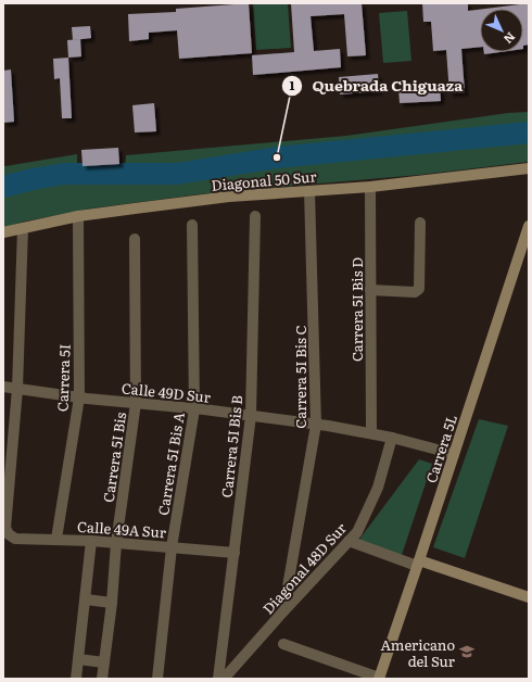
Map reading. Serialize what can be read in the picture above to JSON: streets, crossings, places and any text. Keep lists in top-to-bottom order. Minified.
{"streets":{"street":["Diagonal 50 Sur","Carrera 5I Bis D","Carrera 5I Bis C","Carrera 5I","Calle 49D Sur","Carrera 5I Bis B","Carrera 5L","Carrera 5I Bis","Carrera 5I Bis A","Calle 49A Sur","Diagonal 48D Sur"]},"crossings":[["Diagonal 50 Sur","Carrera 5I Bis D"],["Diagonal 50 Sur","Carrera 5I Bis C"],["Diagonal 50 Sur","Carrera 5I"],["Carrera 5I Bis D","Calle 49D Sur"],["Carrera 5I Bis C","Calle 49D Sur"],["Carrera 5I Bis C","Diagonal 48D Sur"],["Carrera 5I","Calle 49D Sur"],["Carrera 5I","Calle 49A Sur"],["Calle 49D Sur","Carrera 5I Bis B"],["Calle 49D Sur","Carrera 5L"],["Calle 49D Sur","Carrera 5I Bis"],["Calle 49D Sur","Carrera 5I Bis A"],["Calle 49D Sur","Calle 49A Sur"],["Calle 49D Sur","Diagonal 48D Sur"],["Carrera 5I Bis B","Calle 49A Sur"],["Carrera 5I Bis","Calle 49A Sur"],["Carrera 5I Bis A","Calle 49A Sur"]],"places":{"other":["Quebrada Chiguaza"],"school or university":["Americano del Sur"]},"north":"bottom right"}
